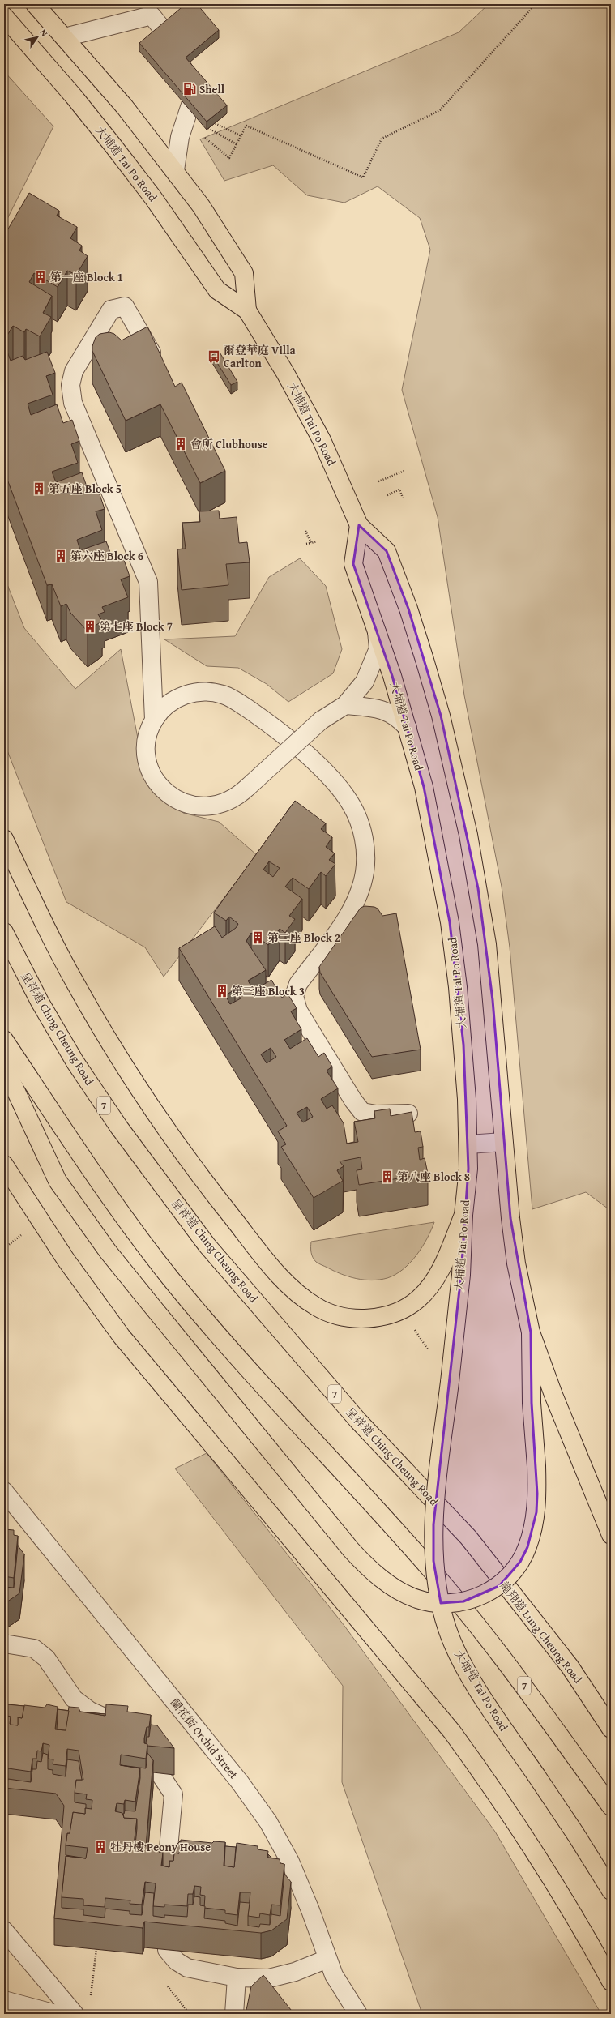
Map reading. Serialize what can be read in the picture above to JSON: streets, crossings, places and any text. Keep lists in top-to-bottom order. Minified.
{"streets":{"main road":["大埔道 Tai Po Road","呈祥道 Ching Cheung Road","7","龍翔道 Lung Cheung Road"],"street":["蘭花街 Orchid Street"]},"crossings":[["呈祥道 Ching Cheung Road","龍翔道 Lung Cheung Road"]],"places":{"fuel station":["Shell"],"building":["第一座 Block 1","會所 Clubhouse","第五座 Block 5","第六座 Block 6","第七座 Block 7","第二座 Block 2","第三座 Block 3","第八座 Block 8","牡丹樓 Peony House"],"bus stop":["爾登華庭 Villa Carlton"]},"north":"top right"}
